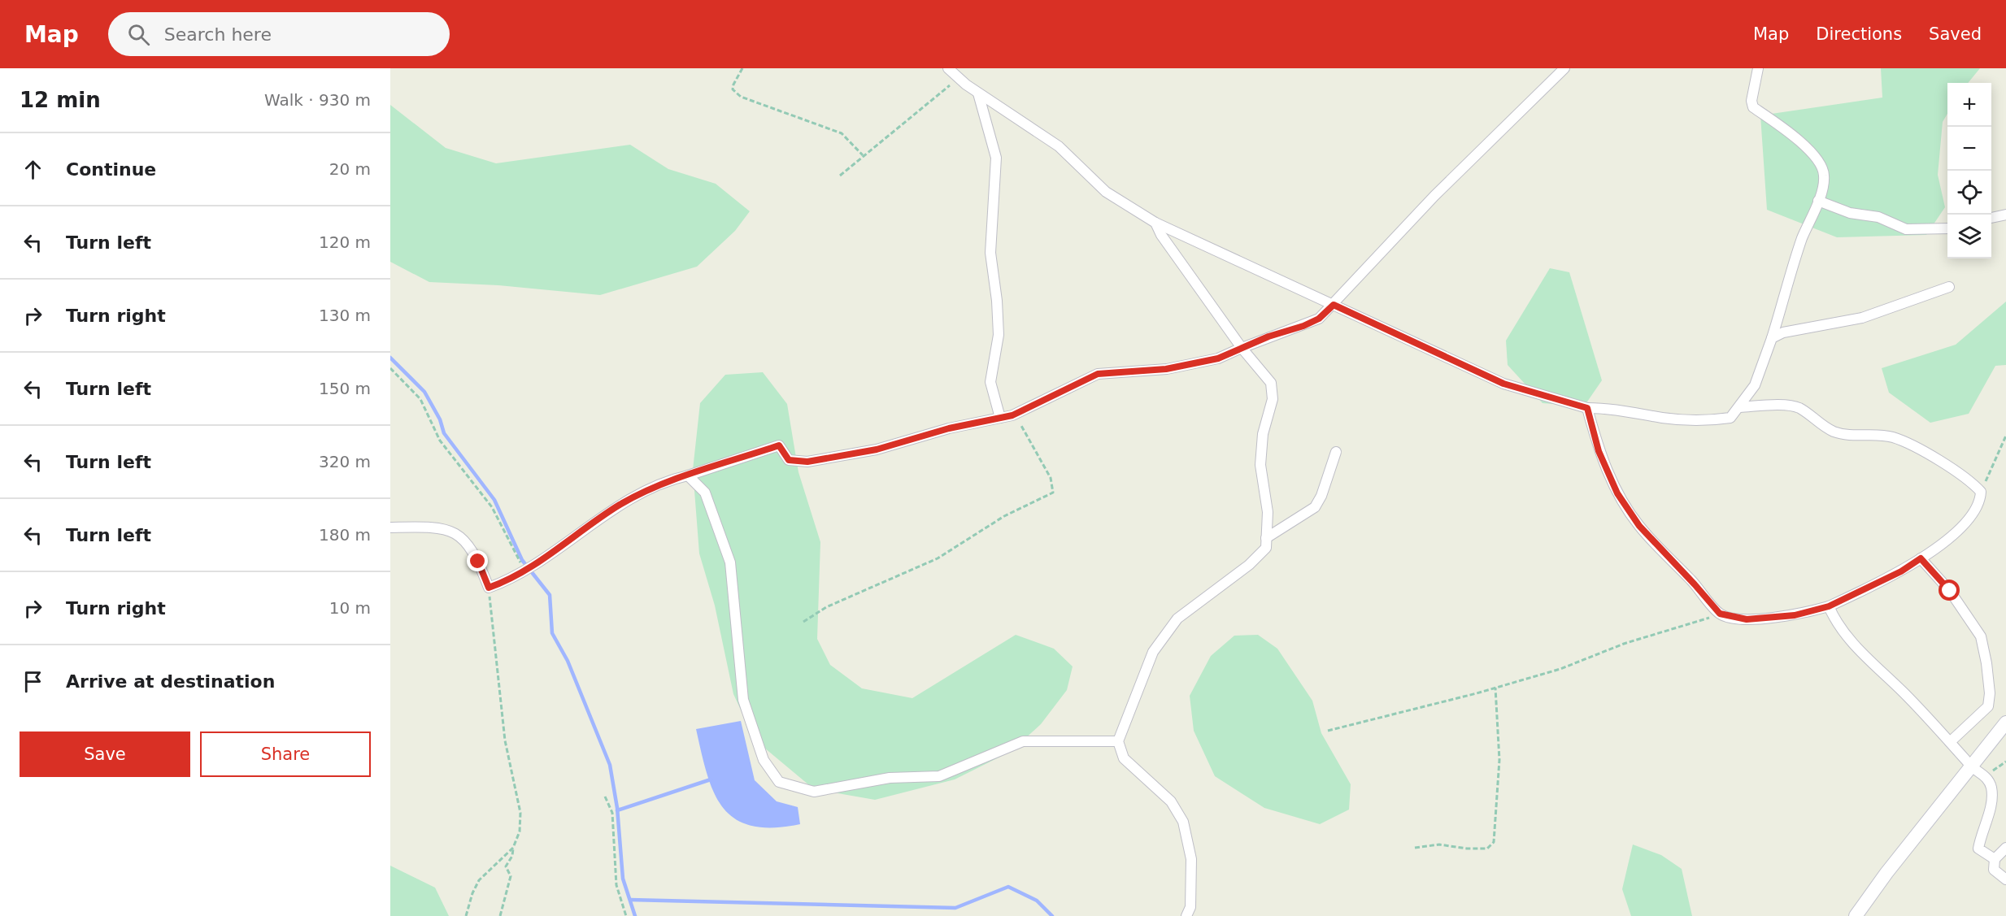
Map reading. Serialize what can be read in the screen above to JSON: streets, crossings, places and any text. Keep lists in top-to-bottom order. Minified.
{"page":{"header":"Map","search":"Search here","nav":["Map","Directions","Saved"],"heading":["12 min","Walk · 930 m"],"map_buttons":["+","−"],"list":[["Continue","20 m"],["Turn left","120 m"],["Turn right","130 m"],["Turn left","150 m"],["Turn left","320 m"],["Turn left","180 m"],["Turn right","10 m"],"Arrive at destination"],"buttons":["Save","Share"]}}
